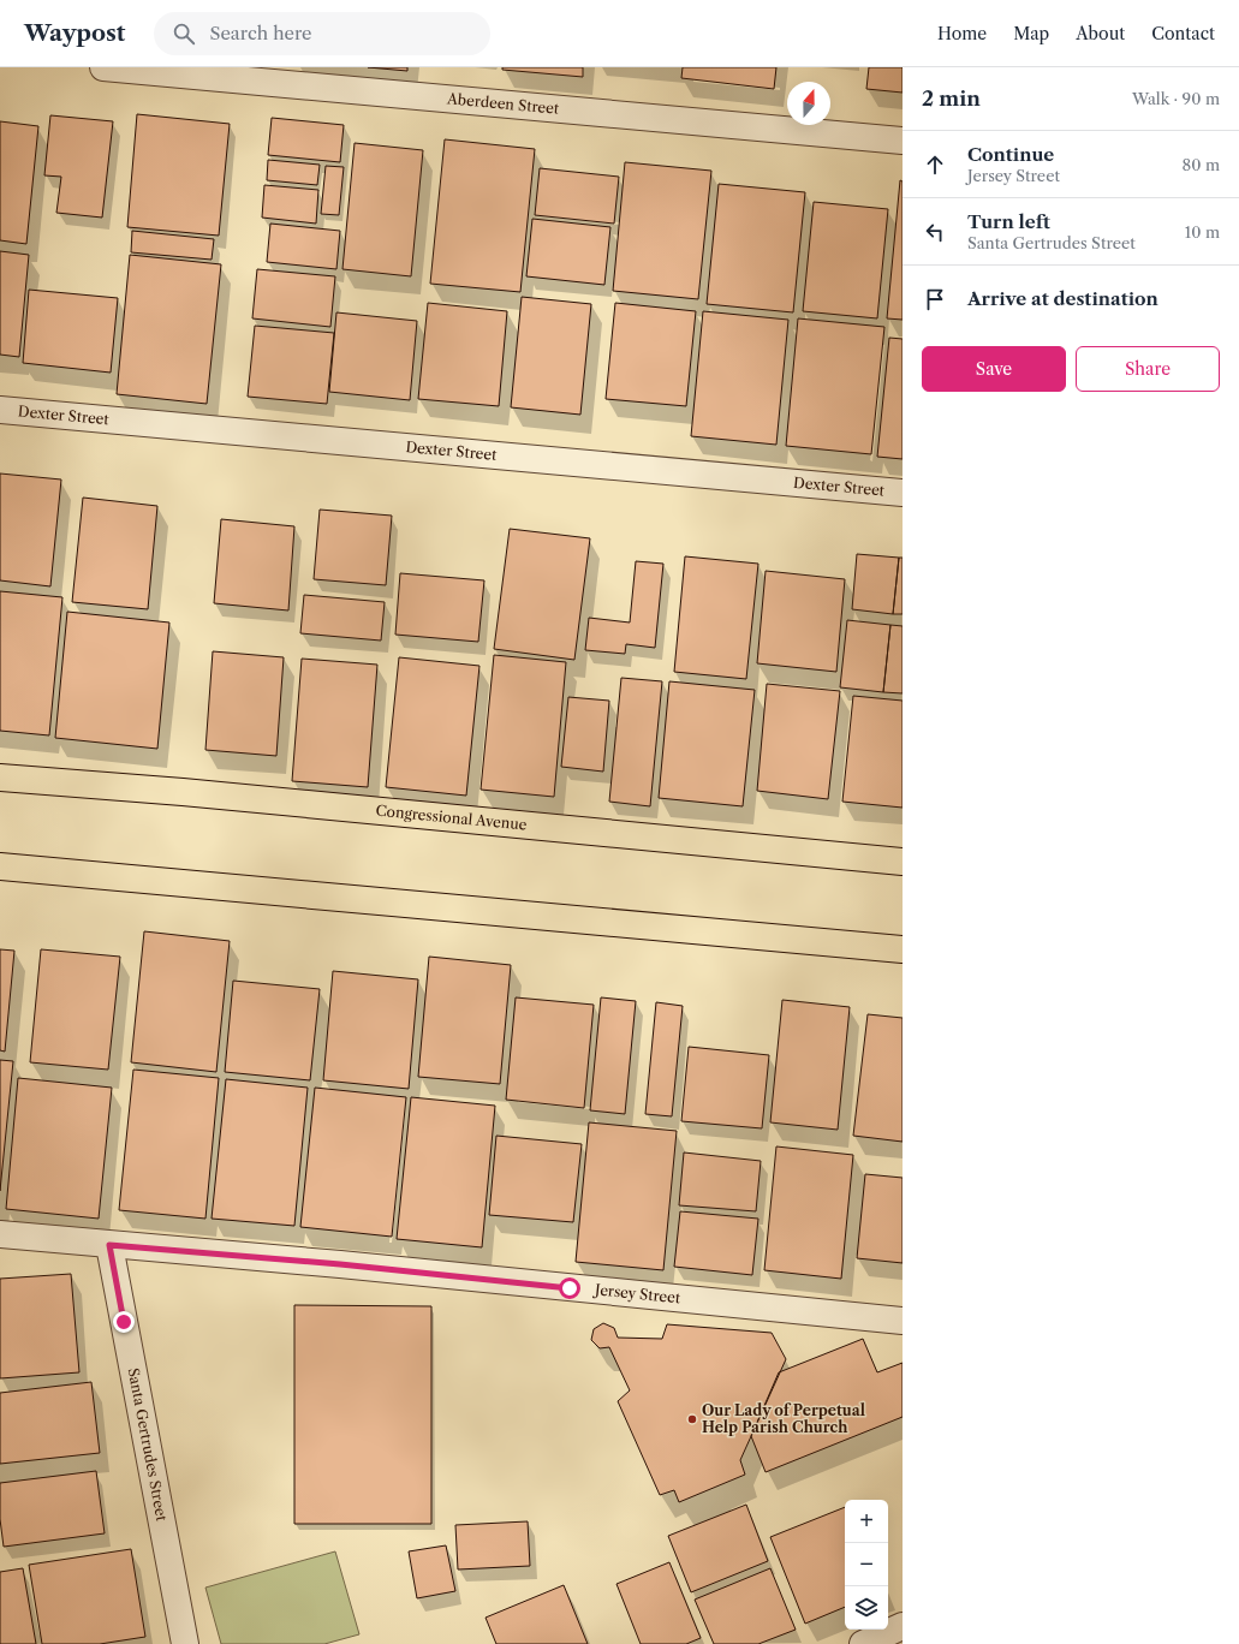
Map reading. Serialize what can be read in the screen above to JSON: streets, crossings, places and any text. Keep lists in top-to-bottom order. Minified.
{"streets":{"main road":["Congressional Avenue"],"street":["Aberdeen Street","Dexter Street","Jersey Street","Santa Gertrudes Street"]},"crossings":[["Jersey Street","Santa Gertrudes Street"]],"places":["Our Lady of Perpetual Help Parish Church"],"north":"top","page":{"header":"Waypost","search":"Search here","nav":["Home","Map","About","Contact"],"heading":["2 min","Walk · 90 m"],"list":[["Continue","Jersey Street","80 m"],["Turn left","Santa Gertrudes Street","10 m"],"Arrive at destination"],"buttons":["Save","Share"],"map_buttons":["+","−"]}}
